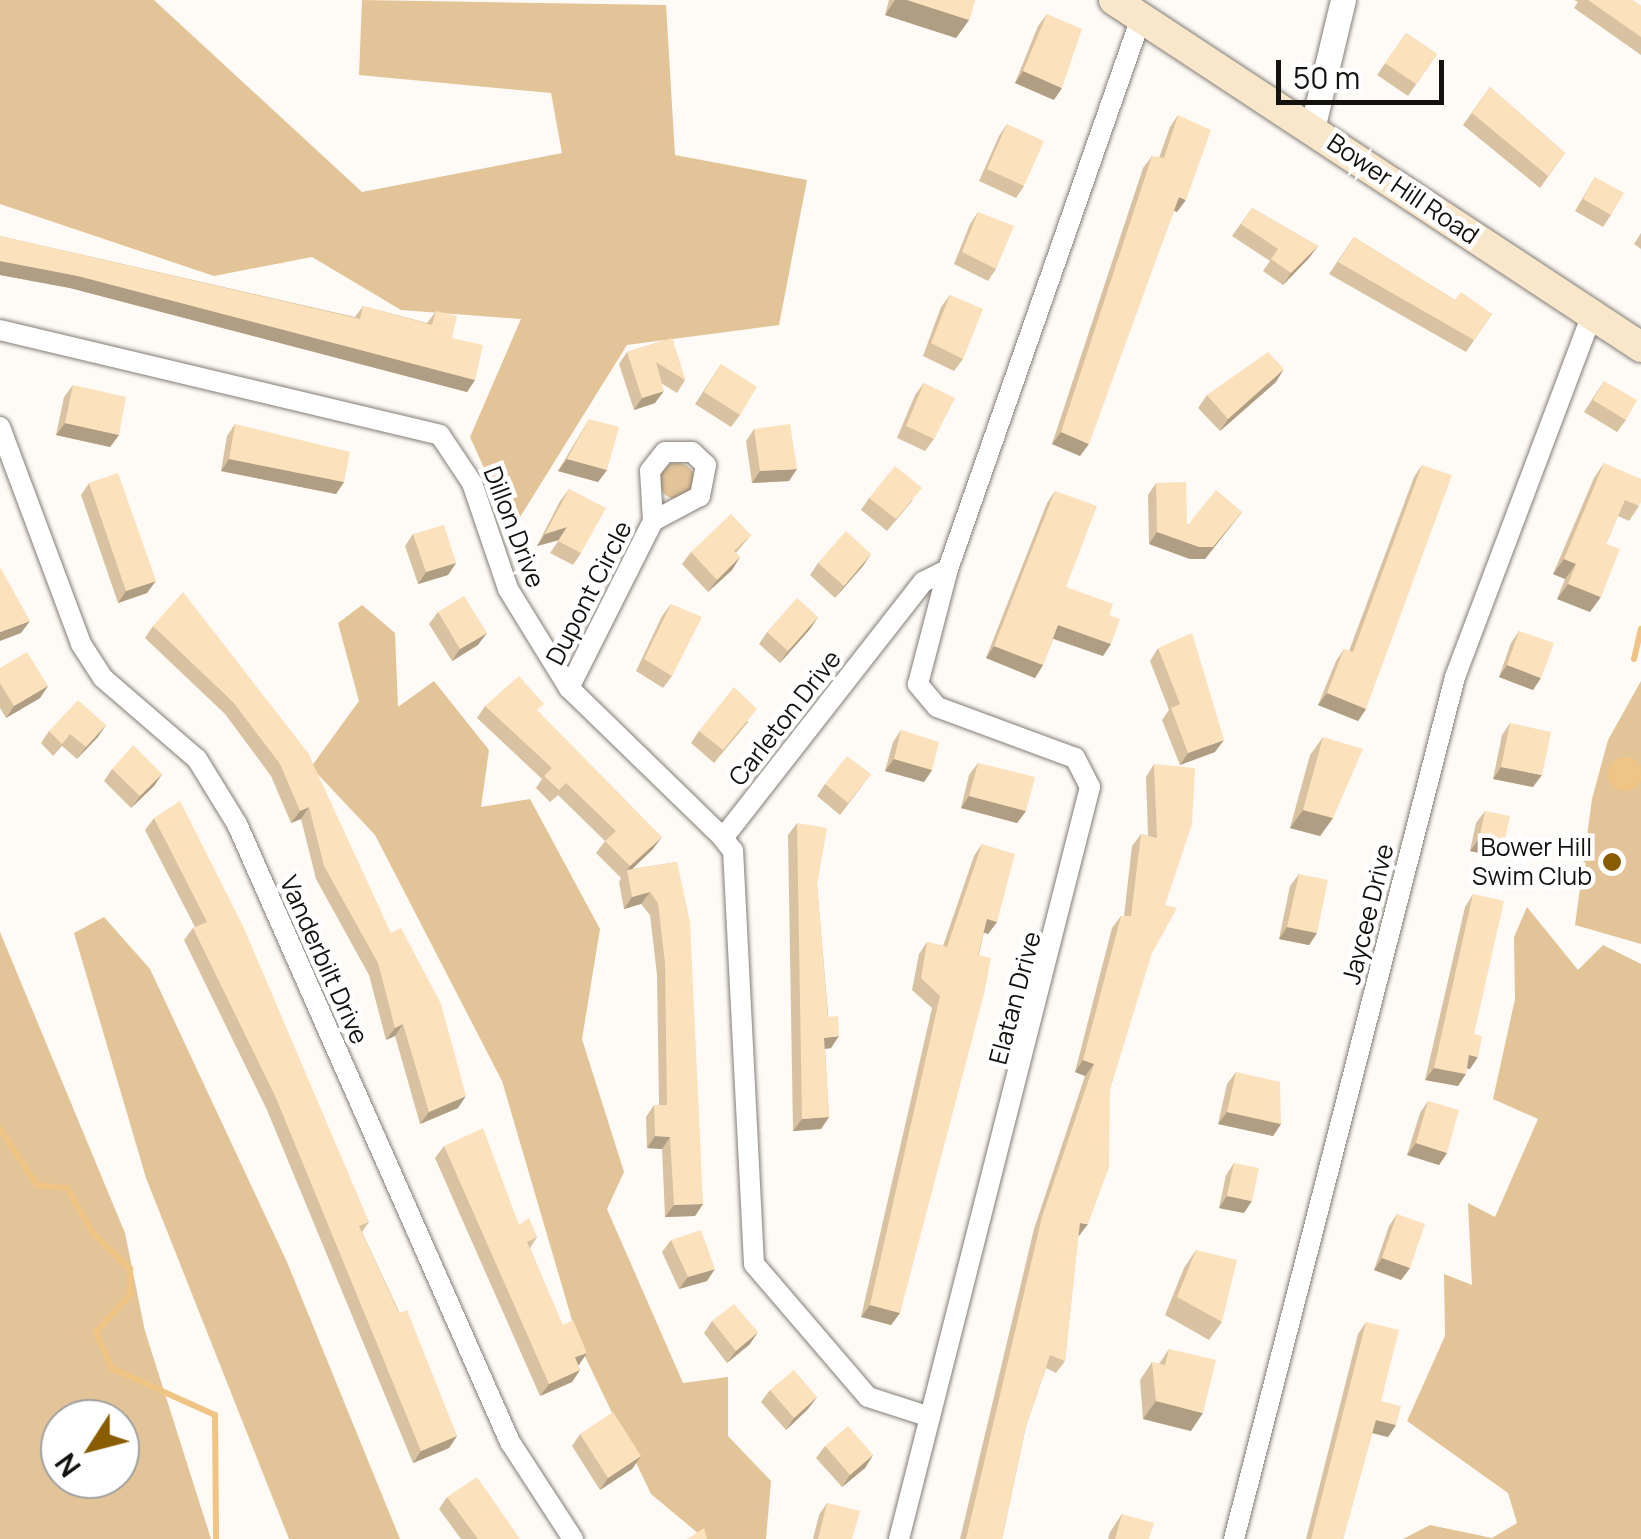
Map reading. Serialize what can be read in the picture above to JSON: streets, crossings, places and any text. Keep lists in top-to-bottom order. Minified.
{"streets":{"main road":["Bower Hill Road"],"street":["Dillon Drive","Dupont Circle","Carleton Drive","Jaycee Drive","Vanderbilt Drive","Elatan Drive"]},"crossings":[["Bower Hill Road","Jaycee Drive"],["Dillon Drive","Dupont Circle"],["Dillon Drive","Carleton Drive"],["Carleton Drive","Elatan Drive"]],"places":["Bower Hill Swim Club"],"scale_bar":"50 m","north":"bottom left"}
